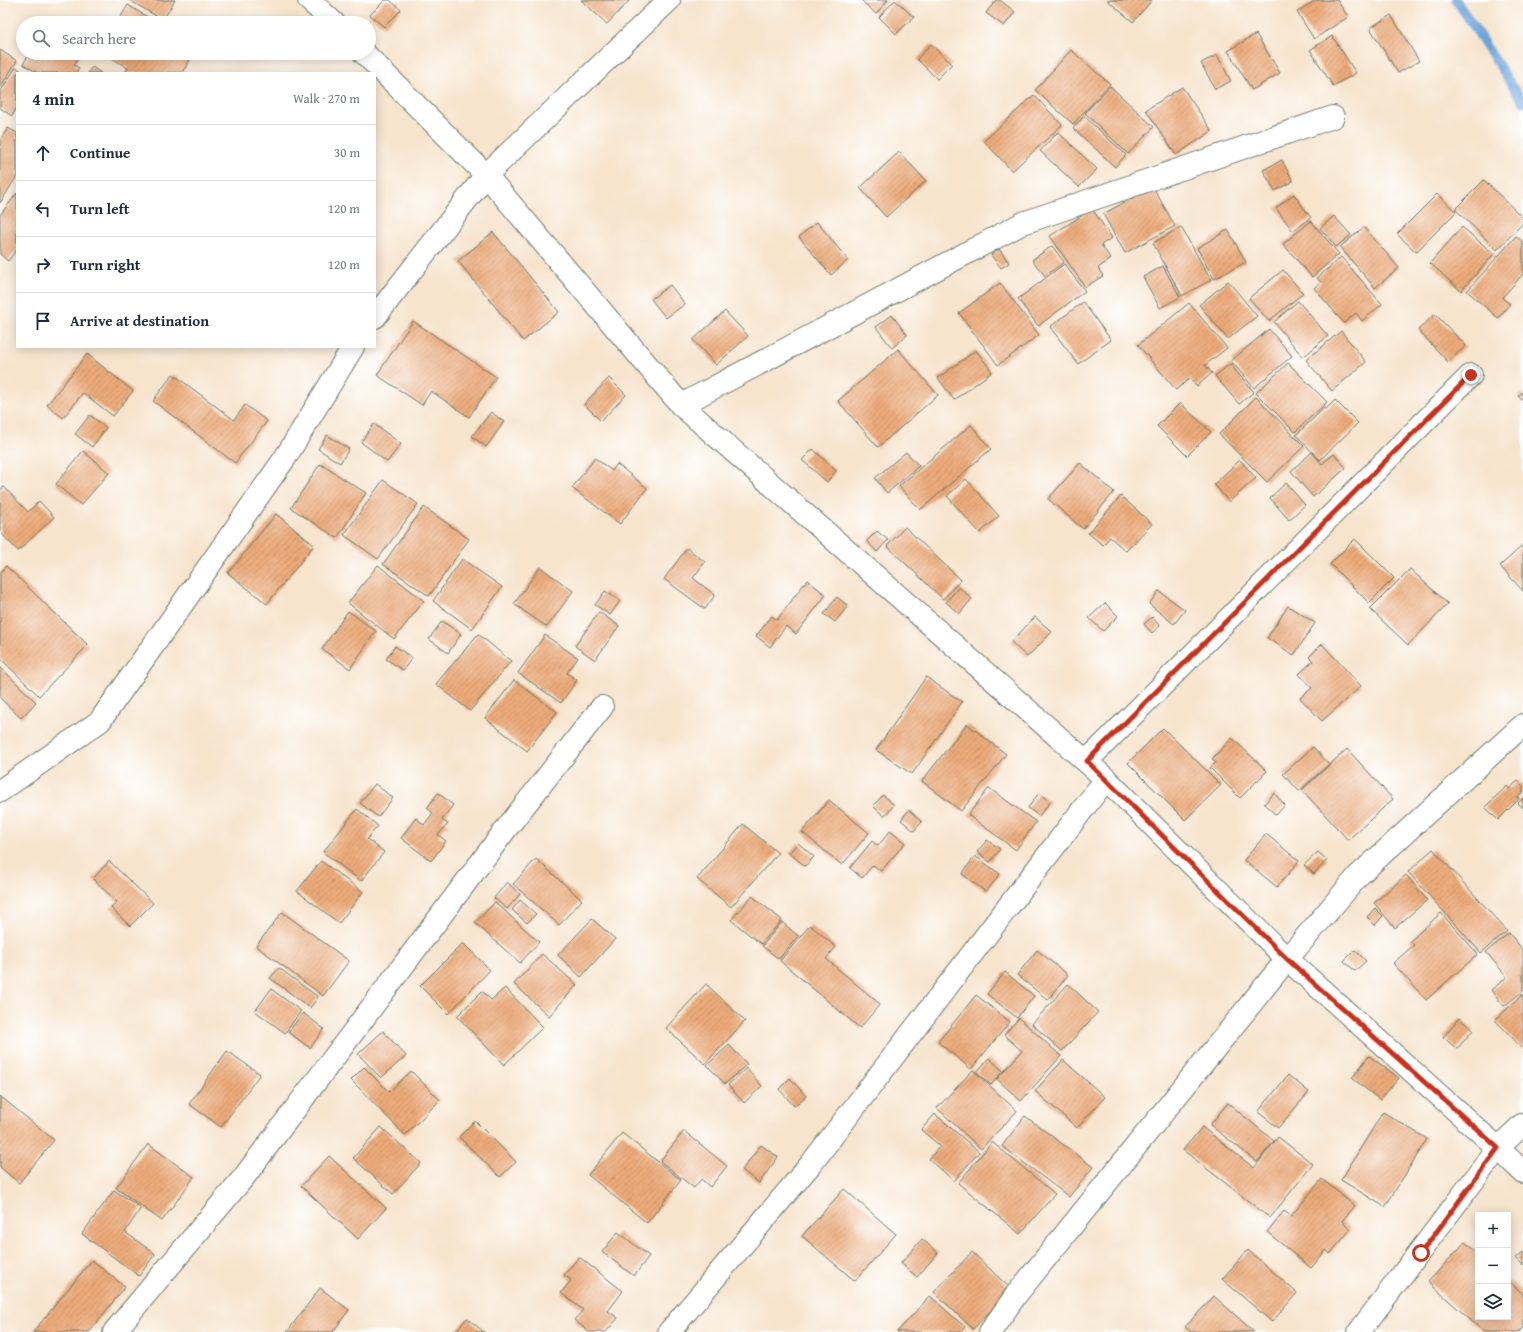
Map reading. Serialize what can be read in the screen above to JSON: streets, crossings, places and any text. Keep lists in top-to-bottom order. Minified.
{"page":{"search":"Search here","heading":["4 min","Walk · 270 m"],"list":[["Continue","30 m"],["Turn left","120 m"],["Turn right","120 m"],"Arrive at destination"],"map_buttons":["+","−"]}}
